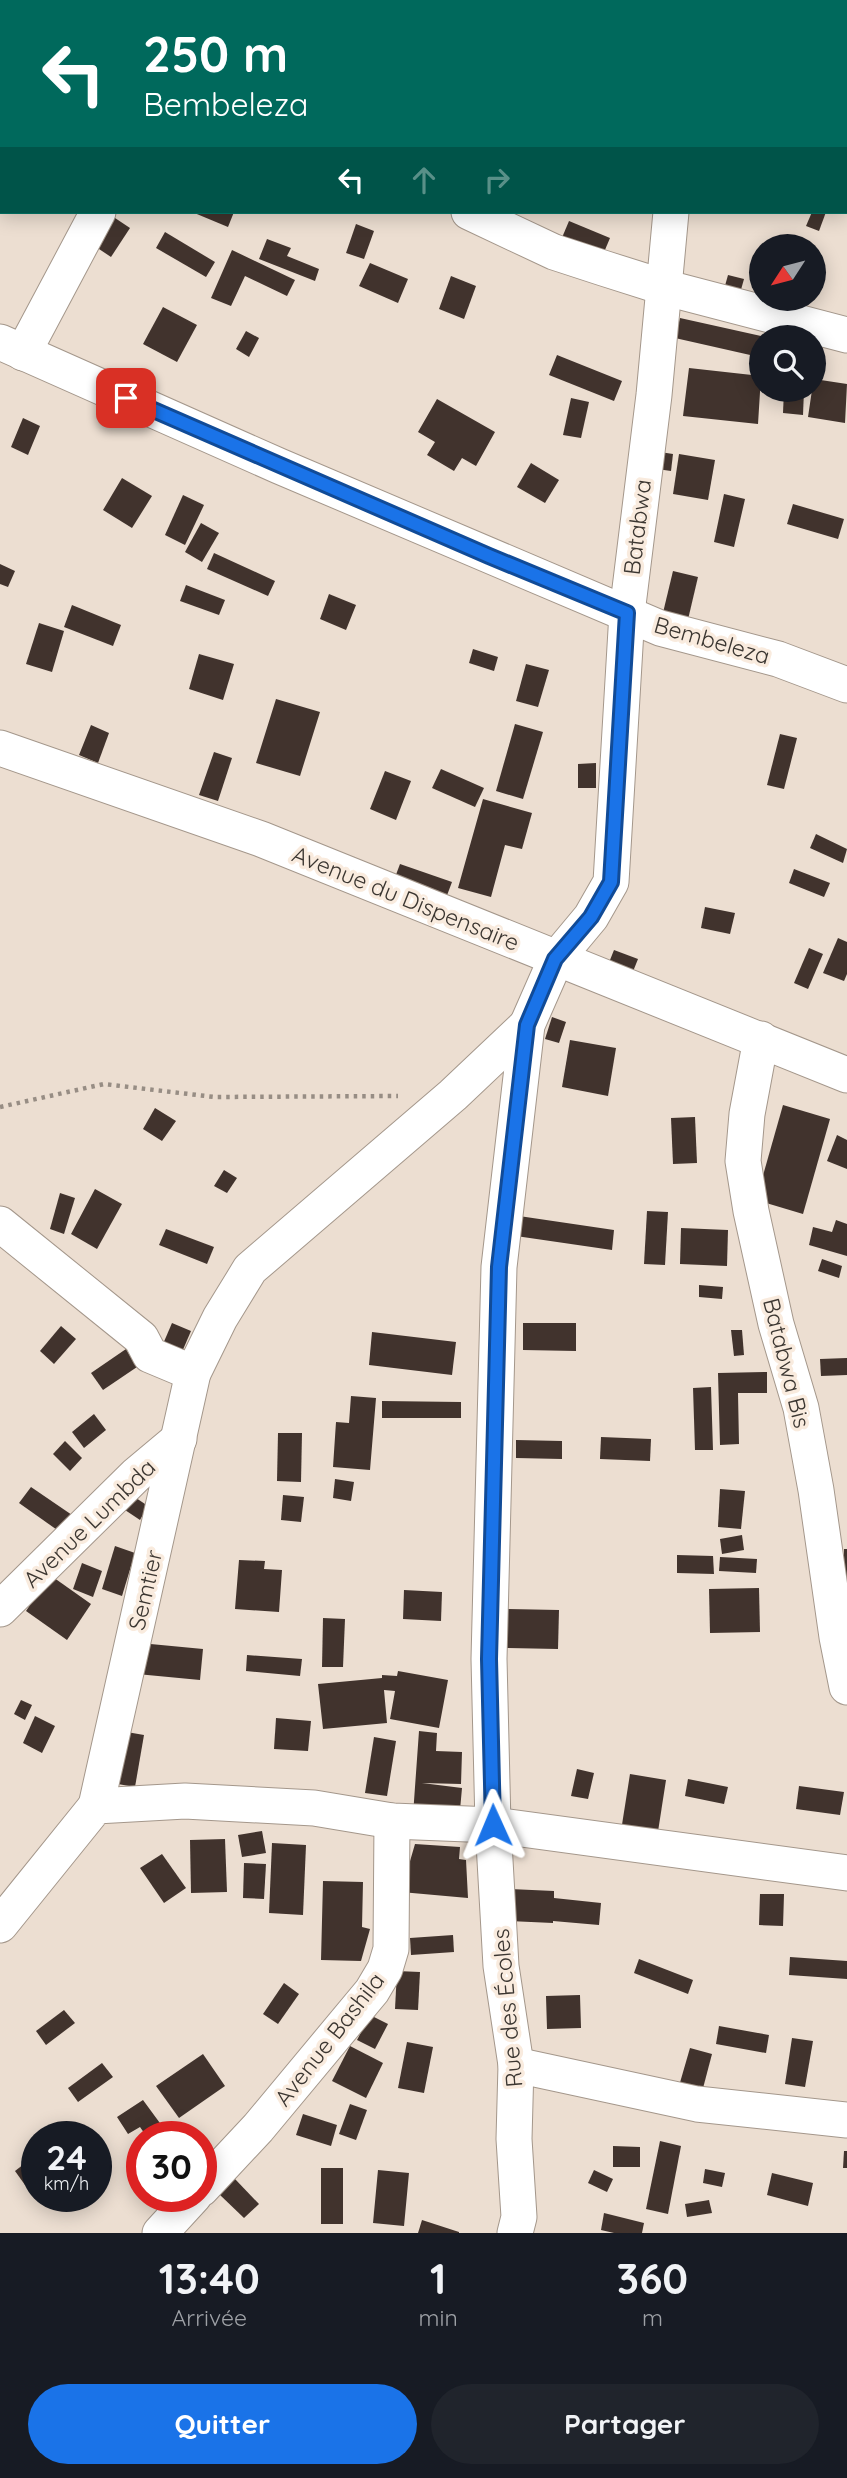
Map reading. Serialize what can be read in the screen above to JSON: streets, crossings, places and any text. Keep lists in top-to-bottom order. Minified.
{"streets":{"street":["Batabwa","Bembeleza","Avenue du Dispensaire","Batabwa Bis","Avenue Lumbda","Semtier","Rue des Écoles","Avenue Bashila"]},"crossings":[["Batabwa","Bembeleza"],["Batabwa","Avenue du Dispensaire"],["Batabwa","Semtier"],["Batabwa","Rue des Écoles"],["Avenue du Dispensaire","Batabwa Bis"],["Avenue Lumbda","Semtier"]],"north":"bottom left","page":{"turn":["250 m","Bembeleza"],"speed":"24 km/h","limit":"30","eta":["13:40","Arrivée","1","min","360","m"],"buttons":["Quitter","Partager"]}}
